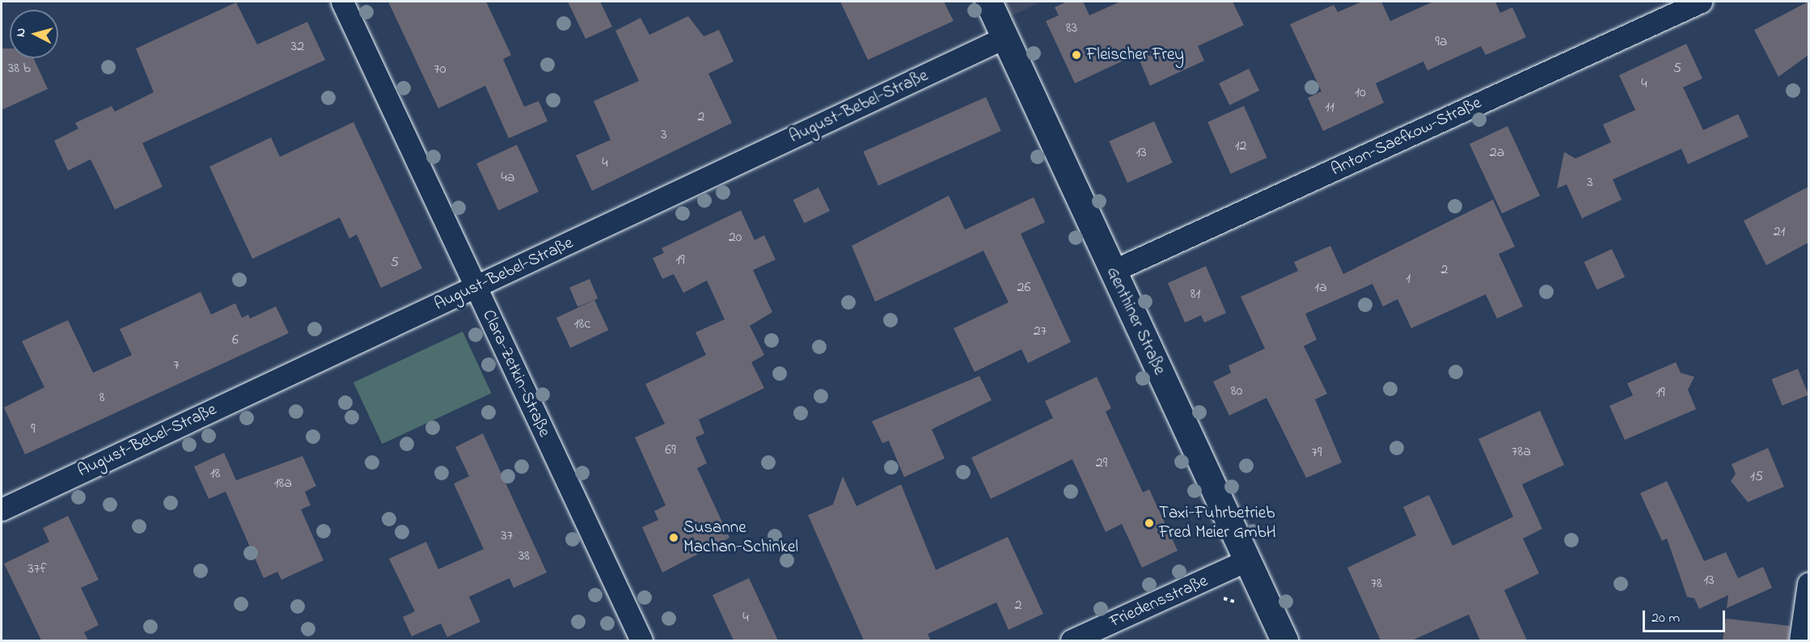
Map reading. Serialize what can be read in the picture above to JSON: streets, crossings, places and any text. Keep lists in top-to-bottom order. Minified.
{"streets":{"main road":["Genthiner Straße"],"street":["August-Bebel-Straße","Anton-Saefkow-Straße","Clara-Zetkin-Straße","Friedensstraße"]},"crossings":[["August-Bebel-Straße","Genthiner Straße"],["August-Bebel-Straße","Clara-Zetkin-Straße"],["Anton-Saefkow-Straße","Genthiner Straße"],["Genthiner Straße","Friedensstraße"]],"places":["Fleischer Frey","Taxi-Fuhrbetrieb Fred Meier GmbH","Susanne Machan-Schinkel"],"house_numbers":["83","9a","32","38 b","5","70","4","10","11","2","3","12","13","2a","4","4a","3","21","20","19","5","2","1","26","1a","81","18c","27","6","7","80","19","8","9","69","78a","79","29","18","15","18a","37","38","37f","13","78","2","4"],"scale_bar":"20 m","north":"left"}
